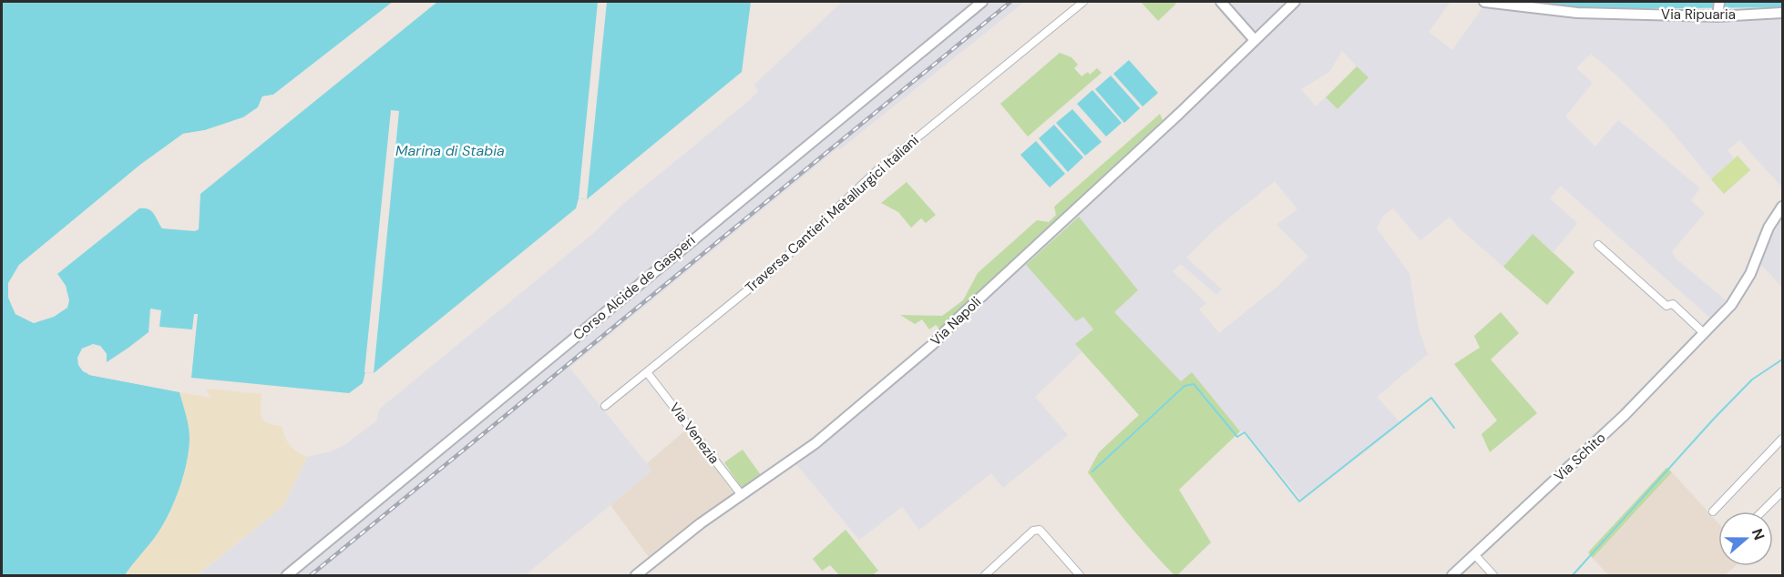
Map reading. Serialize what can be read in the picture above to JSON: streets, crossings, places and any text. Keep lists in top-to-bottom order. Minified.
{"streets":{"street":["Via Ripuaria","Traversa Cantieri Metallurgici Italiani","Corso Alcide de Gasperi","Via Napoli","Via Venezia","Via Schito"]},"crossings":[["Traversa Cantieri Metallurgici Italiani","Via Venezia"],["Via Napoli","Via Venezia"]],"water":["Marina di Stabia"],"north":"right"}
